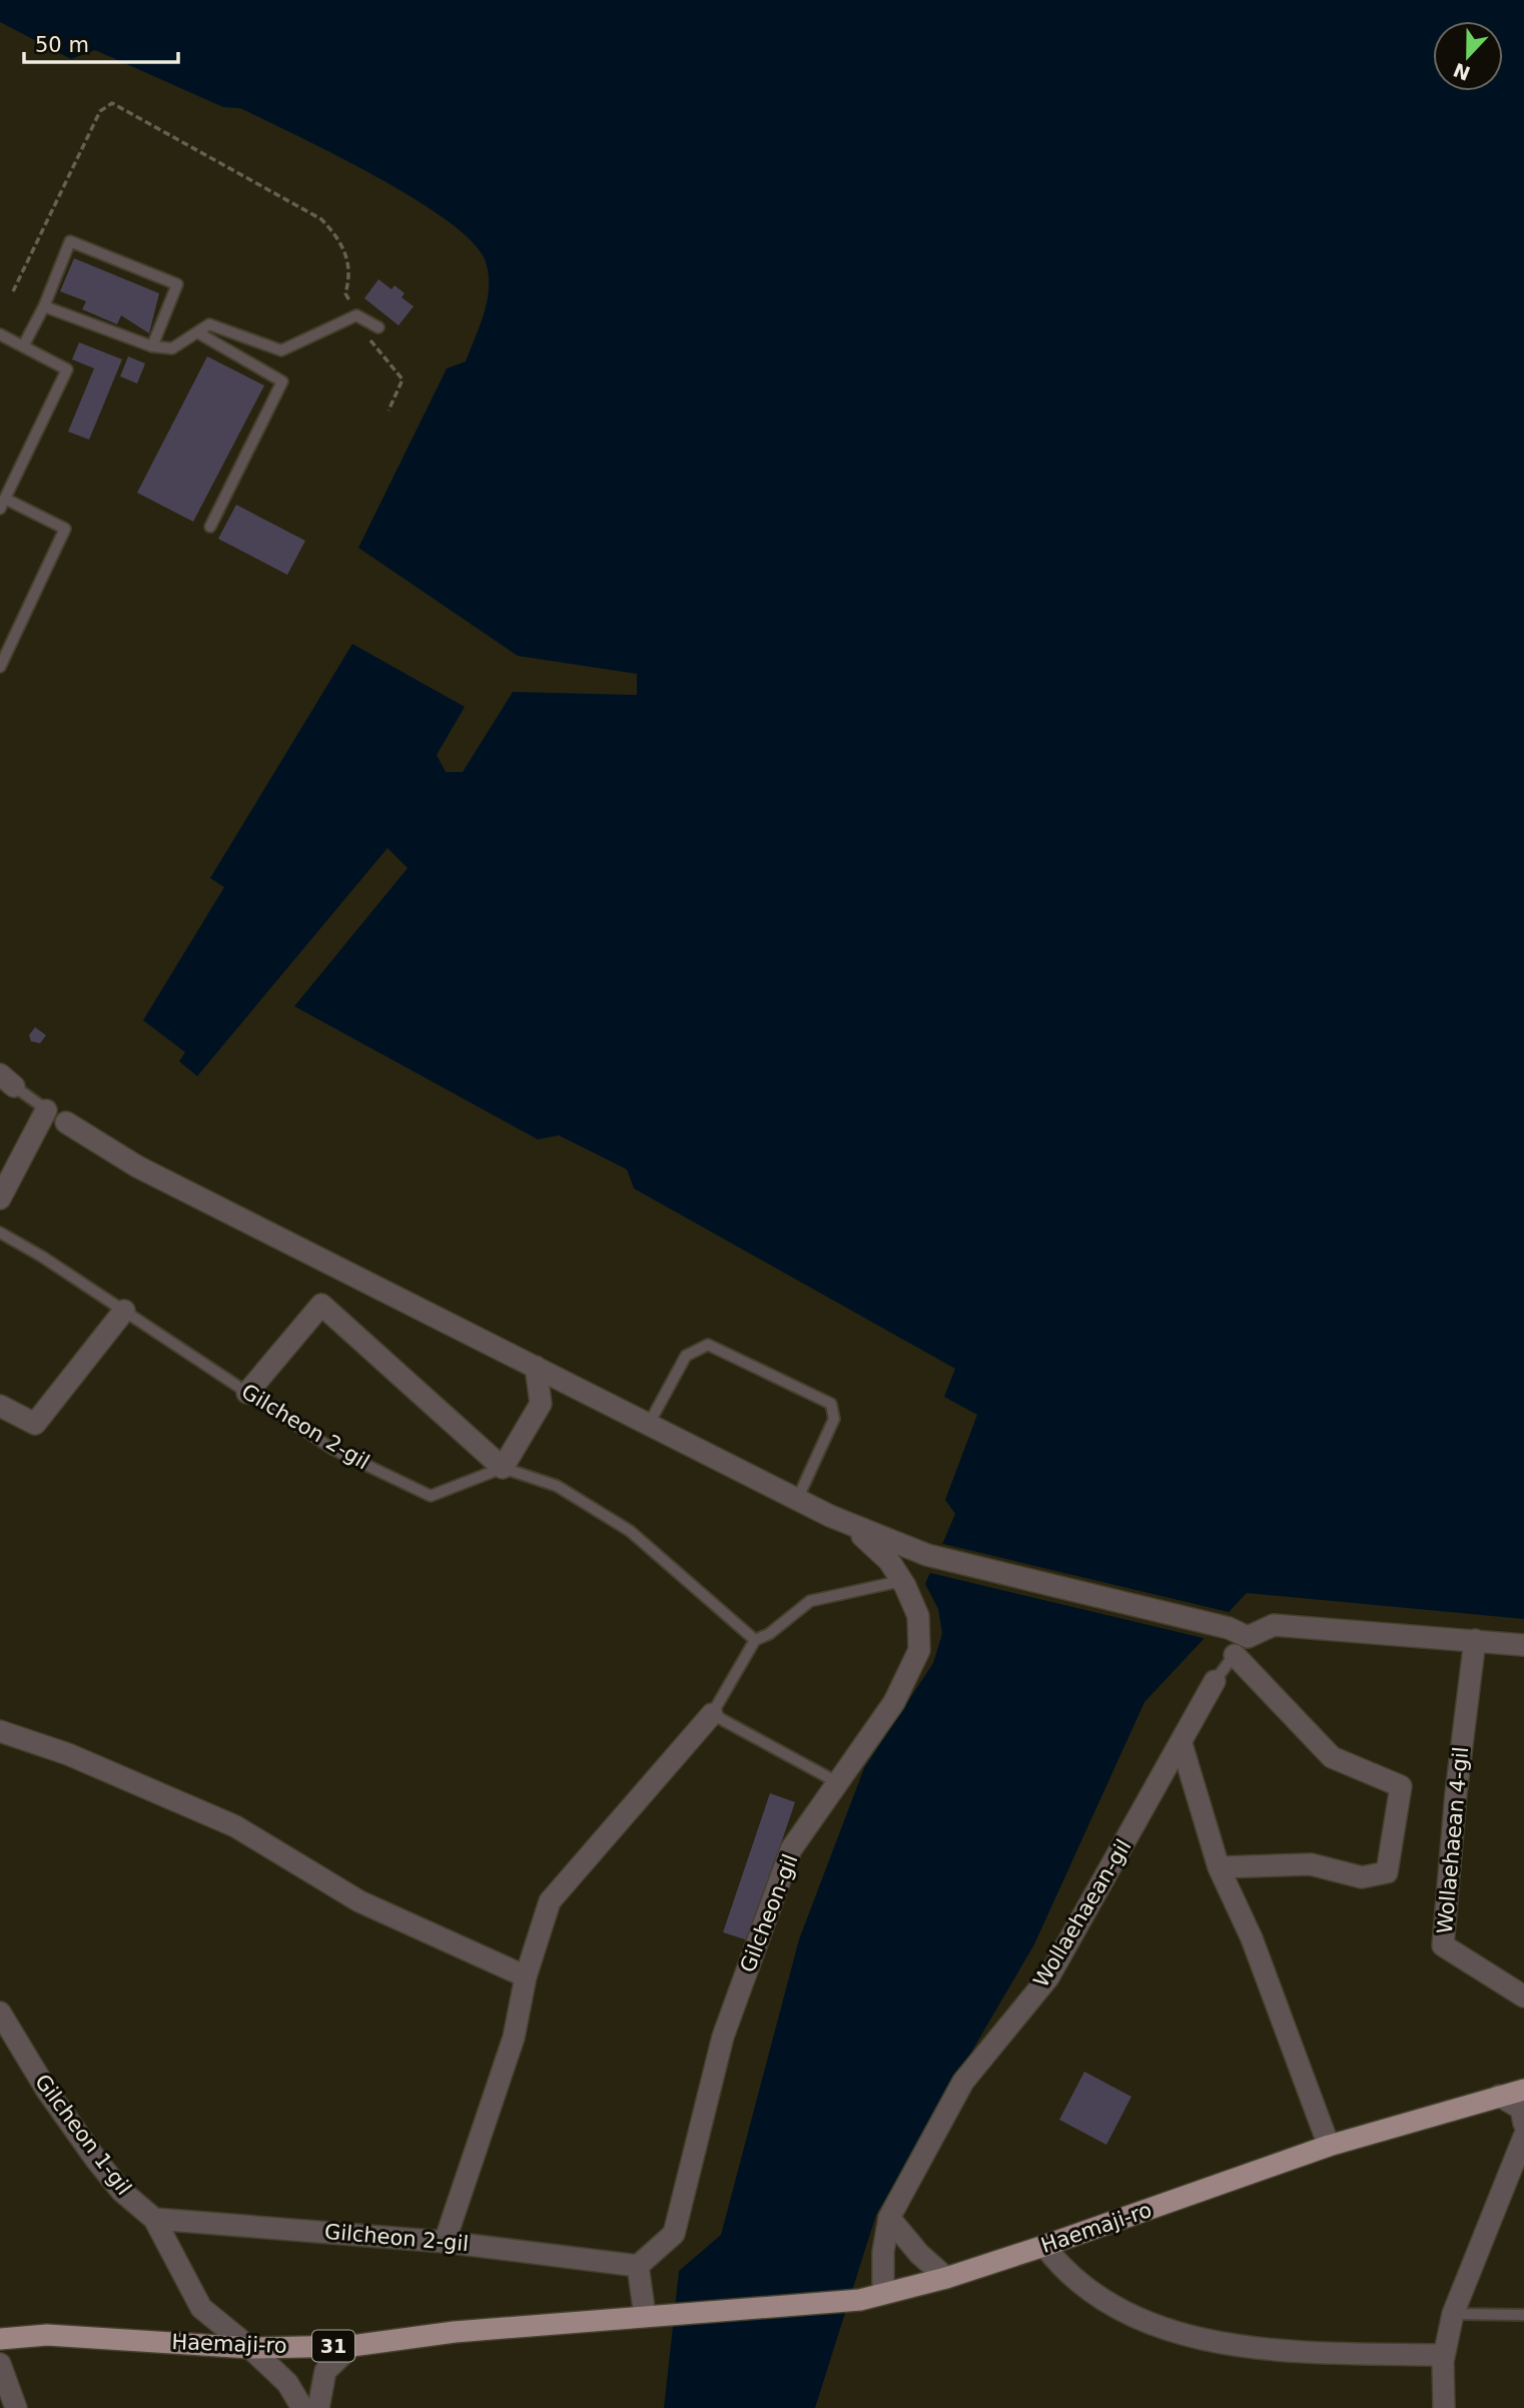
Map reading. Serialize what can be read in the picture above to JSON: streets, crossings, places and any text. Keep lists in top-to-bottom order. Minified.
{"streets":{"main road":["Haemaji-ro","31"],"street":["Gilcheon 2-gil","Wollaehaean 4-gil","Gilcheon-gil","Wollaehaean-gil","Gilcheon 1-gil"]},"crossings":[["Gilcheon 2-gil","Gilcheon-gil"],["Gilcheon 2-gil","Gilcheon 1-gil"],["Wollaehaean-gil","Haemaji-ro"],["Gilcheon 1-gil","Haemaji-ro"]],"scale_bar":"50 m","north":"bottom"}
